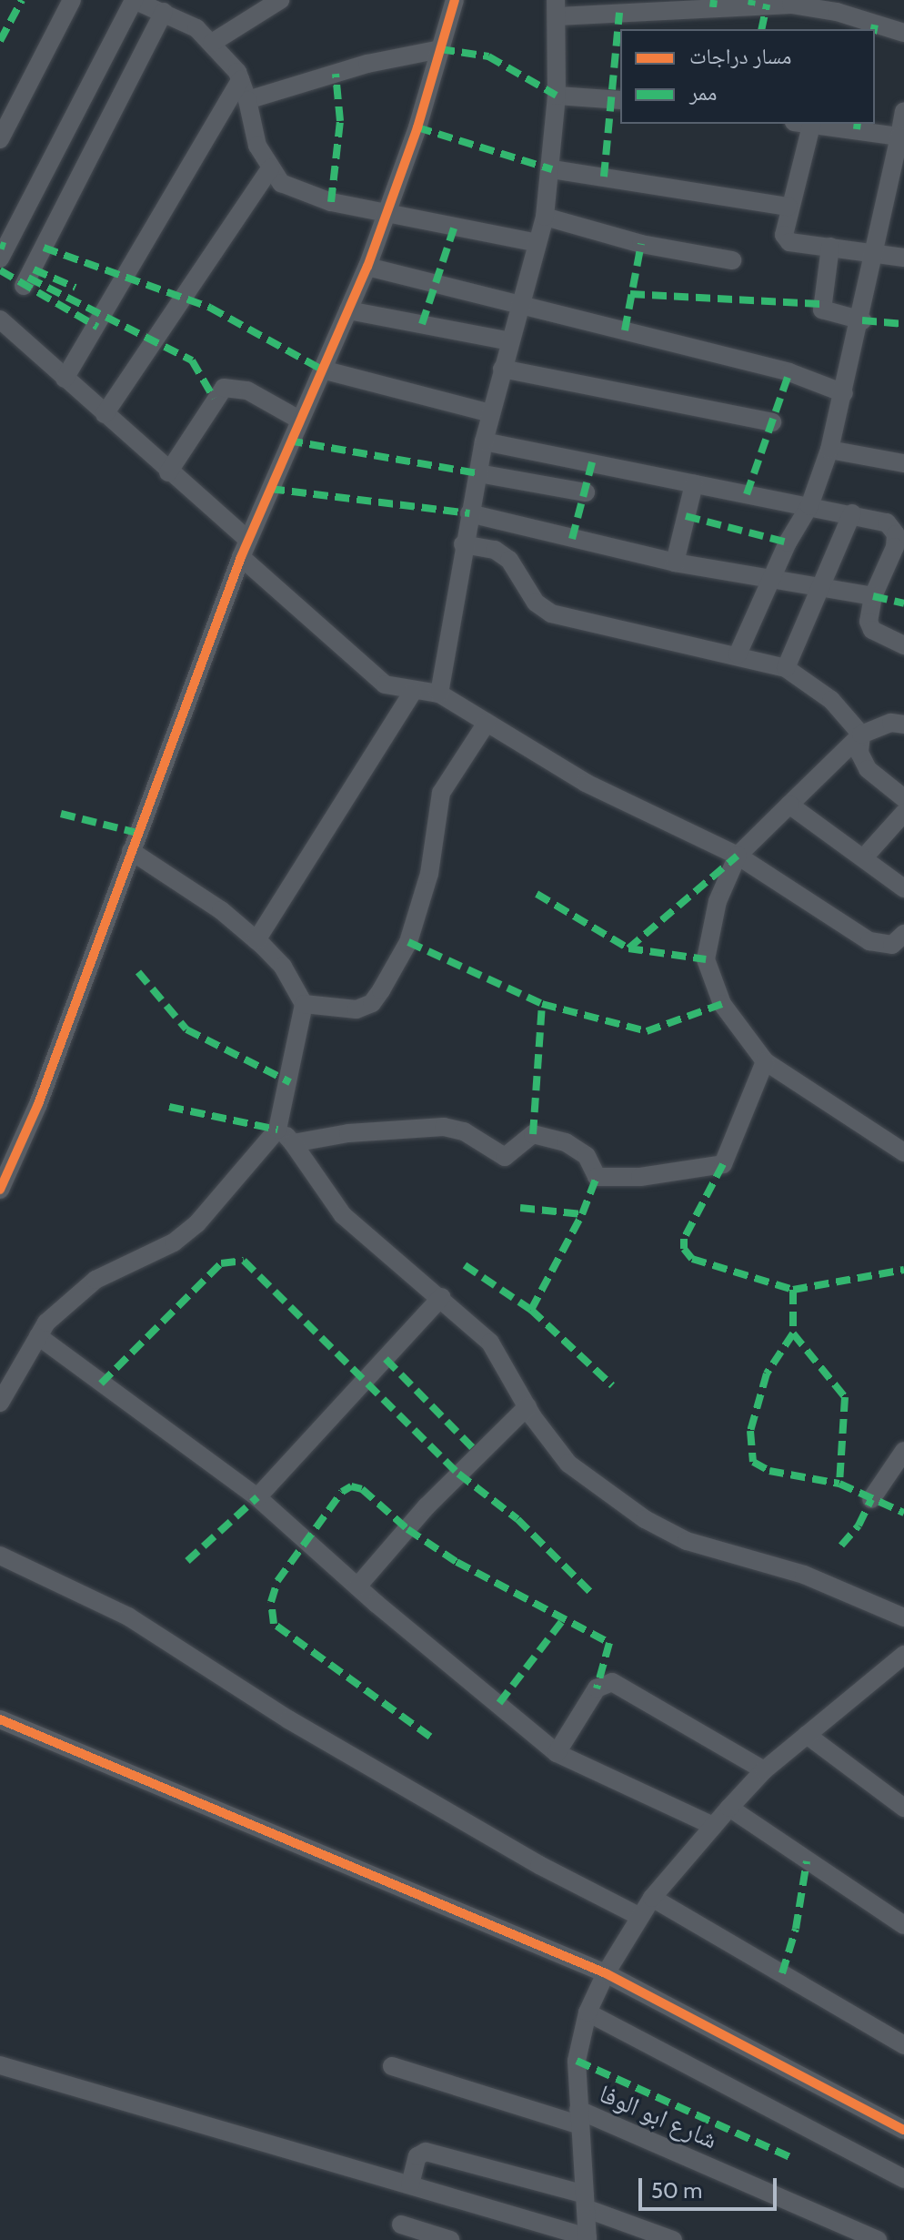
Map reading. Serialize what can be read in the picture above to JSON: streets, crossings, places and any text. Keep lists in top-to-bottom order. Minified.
{"streets":{"street":["شارع ابو الوفا"]},"legend":["مسار دراجات","ممر"],"scale_bar":"50 m"}
